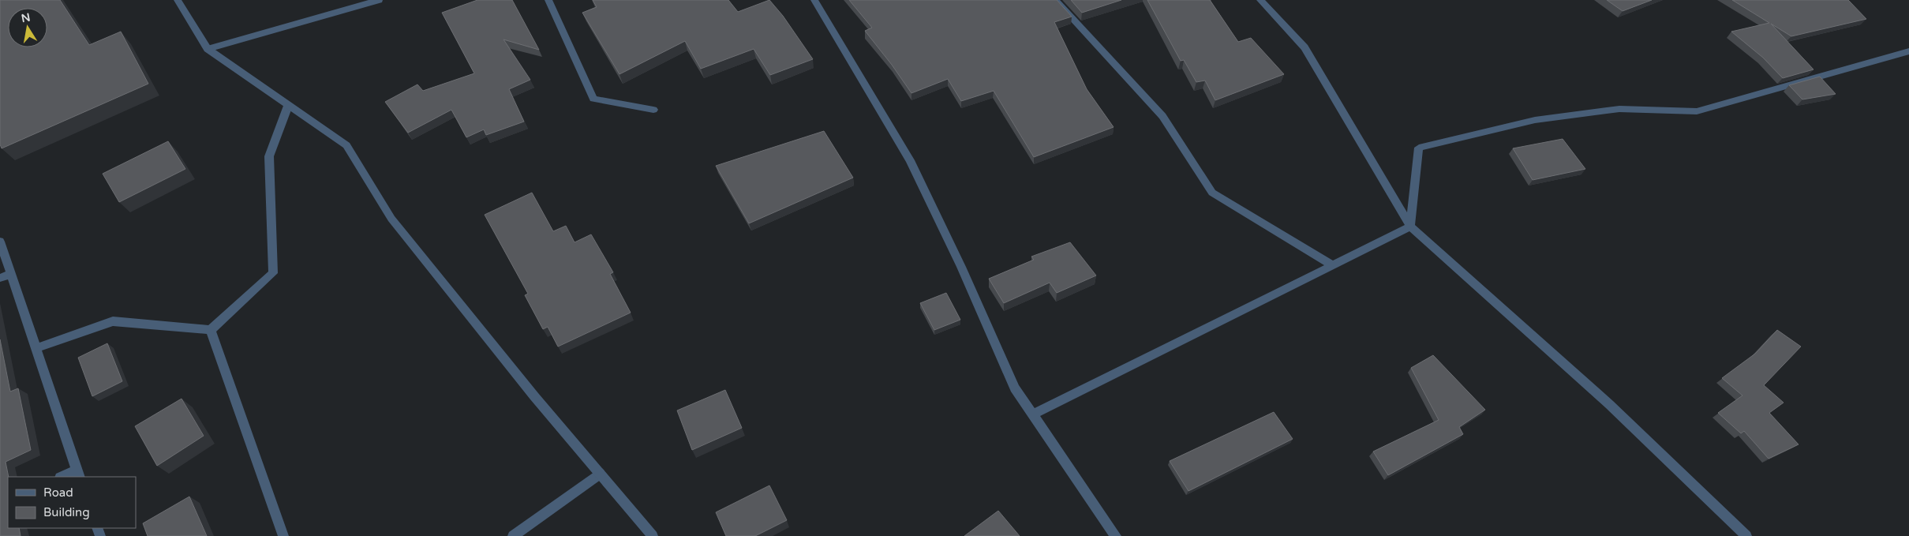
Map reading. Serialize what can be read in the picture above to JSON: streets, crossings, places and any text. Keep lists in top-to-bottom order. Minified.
{"legend":["Road","Building"],"north":"top"}
